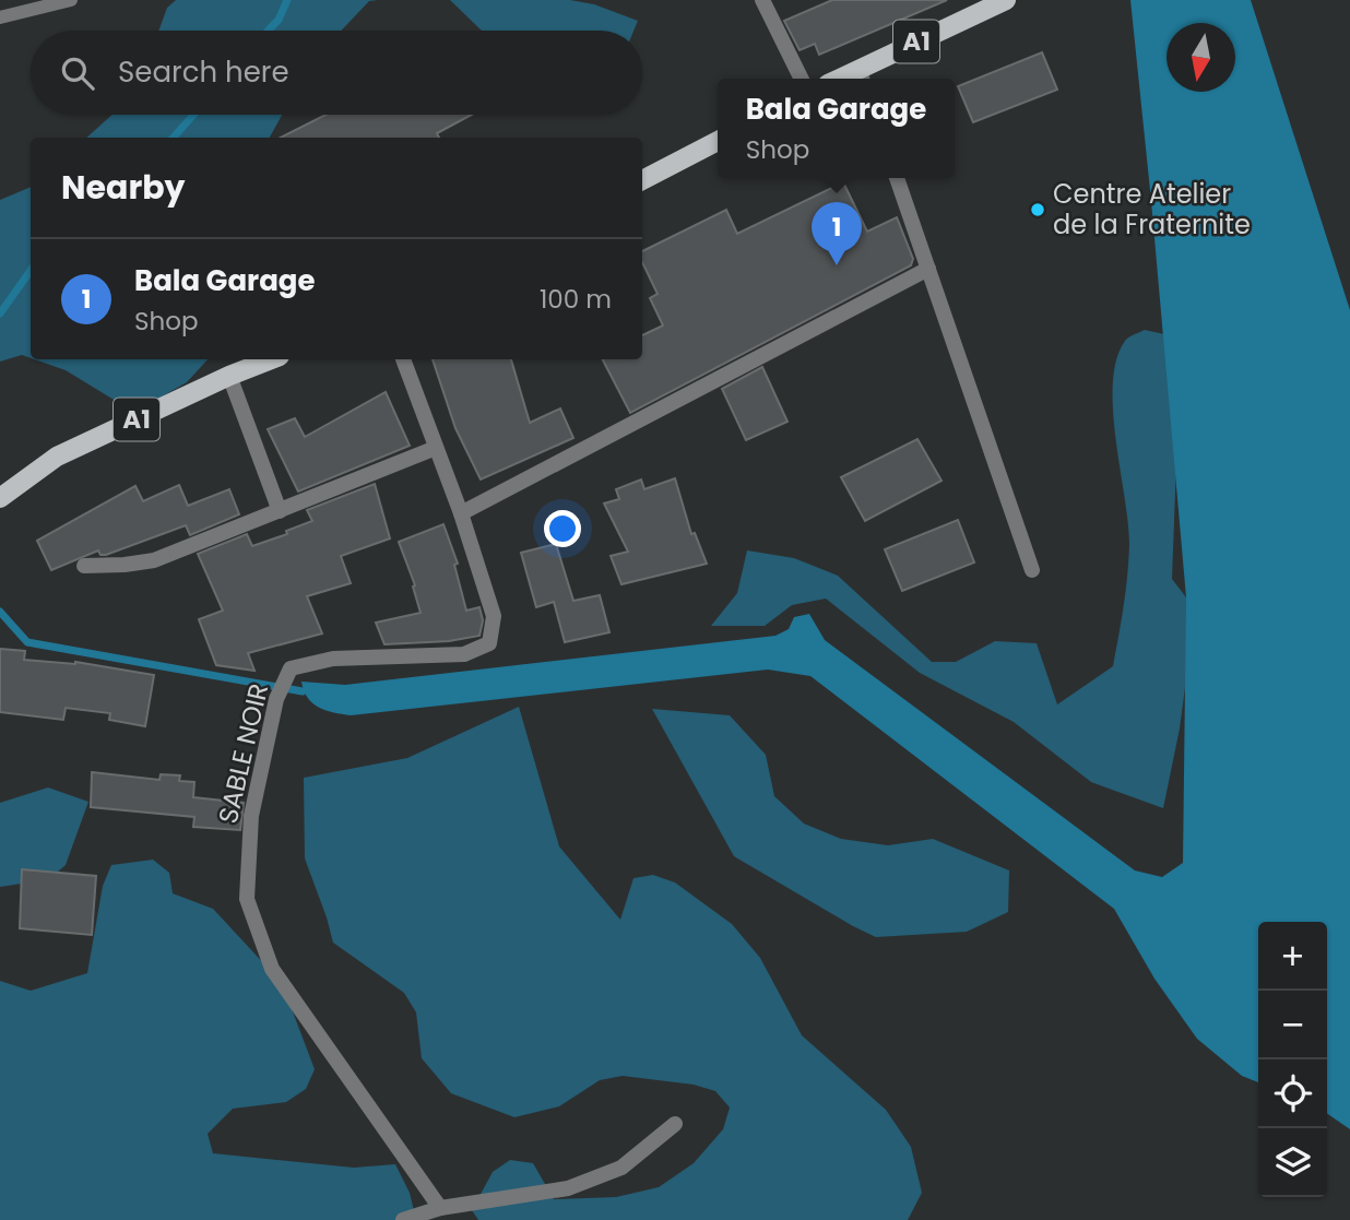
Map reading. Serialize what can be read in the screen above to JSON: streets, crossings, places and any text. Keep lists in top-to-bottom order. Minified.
{"streets":{"main road":["A1"],"street":["SABLE NOIR"]},"places":["Centre Atelier de la Fraternite"],"north":"bottom","page":{"search":"Search here","popup":["Bala Garage","Shop"],"heading":"Nearby","pins":"1","list":[{"mark":"1","name":"Bala Garage","note":"Shop","value":"100 m"}],"map_buttons":["+","−"]}}
